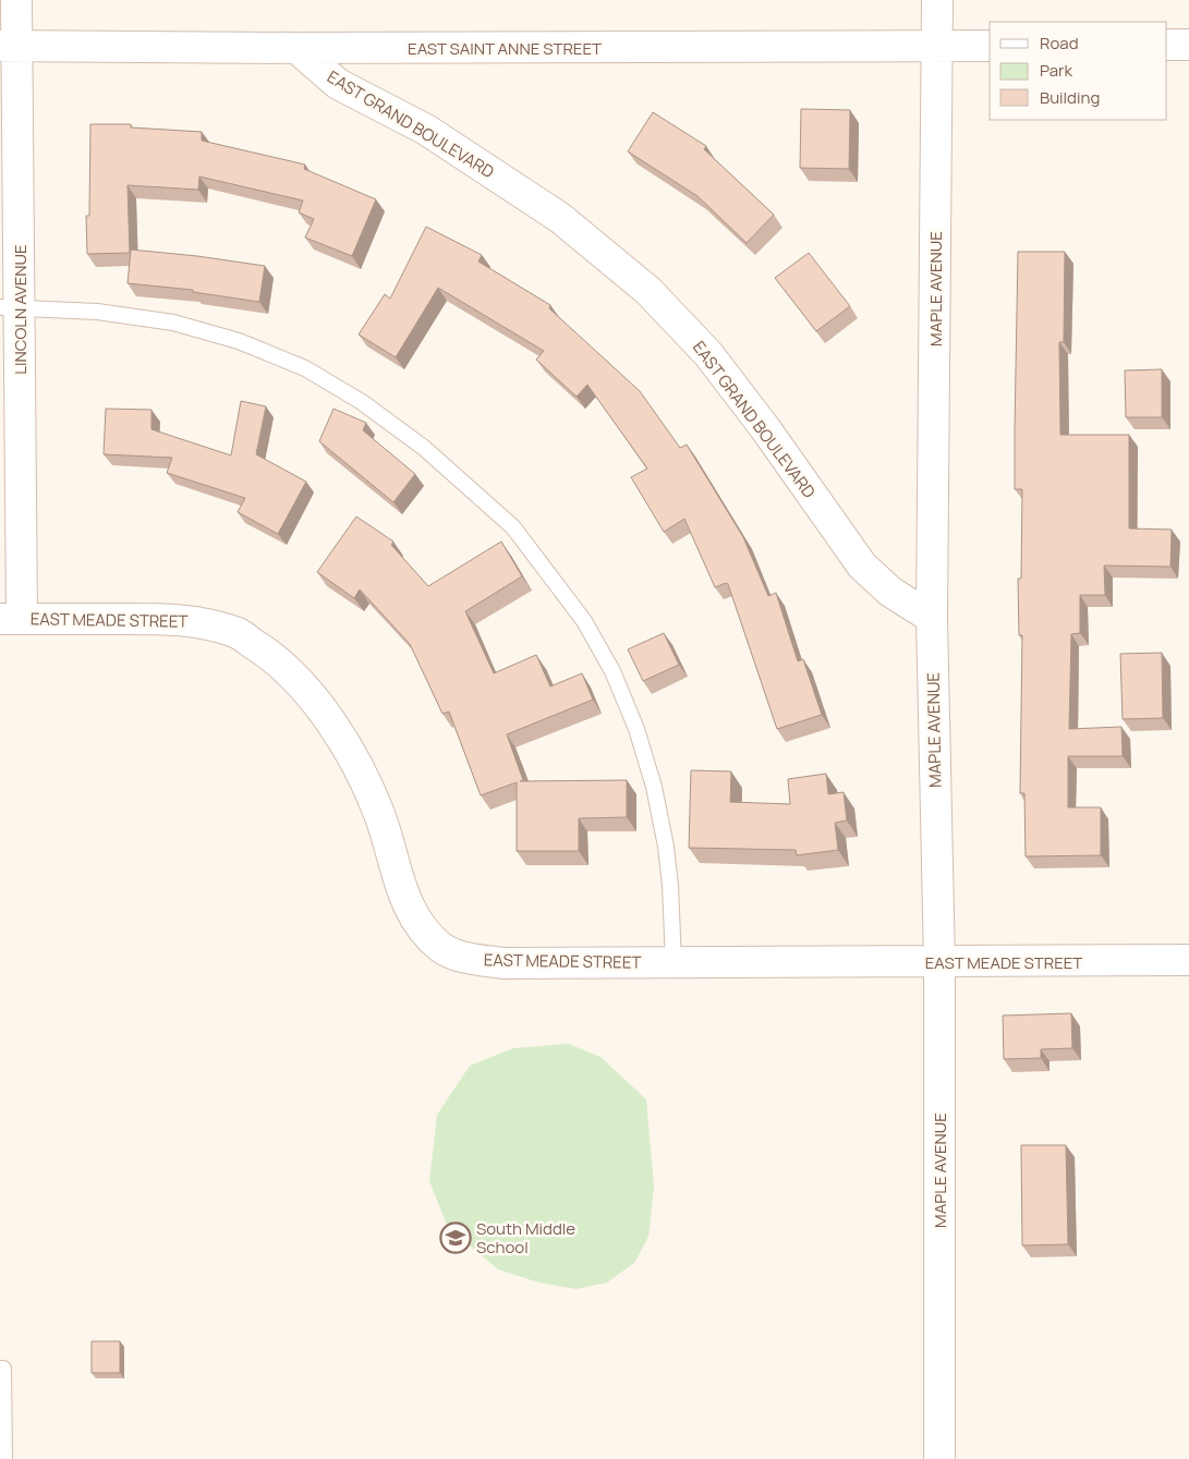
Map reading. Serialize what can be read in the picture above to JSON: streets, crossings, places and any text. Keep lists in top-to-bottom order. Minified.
{"streets":{"street":["EAST SAINT ANNE STREET","EAST GRAND BOULEVARD","MAPLE AVENUE","LINCOLN AVENUE","EAST MEADE STREET"]},"crossings":[["EAST SAINT ANNE STREET","EAST GRAND BOULEVARD"],["EAST SAINT ANNE STREET","MAPLE AVENUE"],["EAST SAINT ANNE STREET","LINCOLN AVENUE"],["EAST GRAND BOULEVARD","MAPLE AVENUE"],["MAPLE AVENUE","EAST MEADE STREET"],["LINCOLN AVENUE","EAST MEADE STREET"]],"places":{"school or university":["South Middle School"]},"legend":["Road","Park","Building"]}
